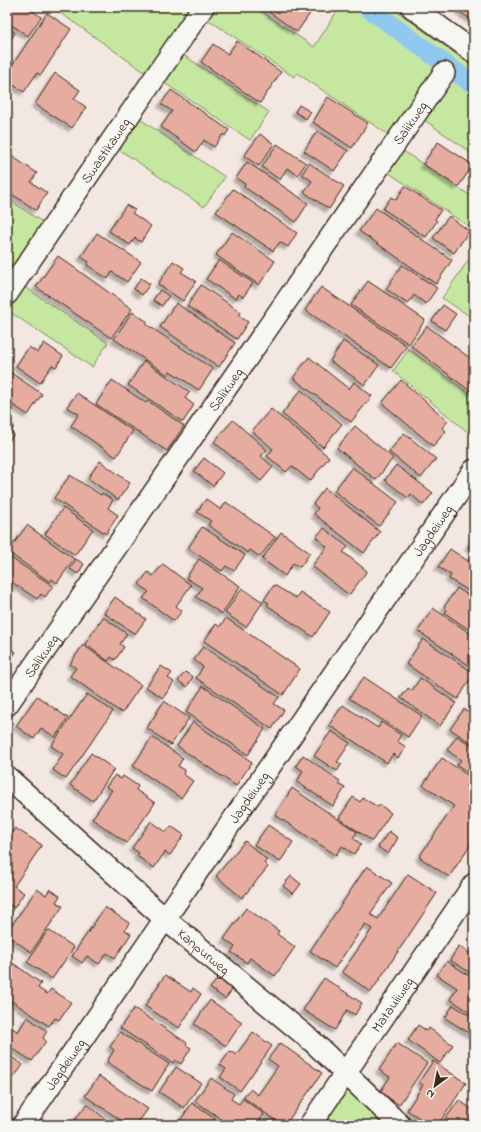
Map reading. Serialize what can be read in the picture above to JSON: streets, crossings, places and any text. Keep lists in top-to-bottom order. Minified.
{"streets":{"street":["Salikweg","Swastikaweg","Jagdeiweg","Kanpurweg","Matauliweg"]},"crossings":[["Jagdeiweg","Kanpurweg"],["Kanpurweg","Matauliweg"]],"north":"bottom left"}
